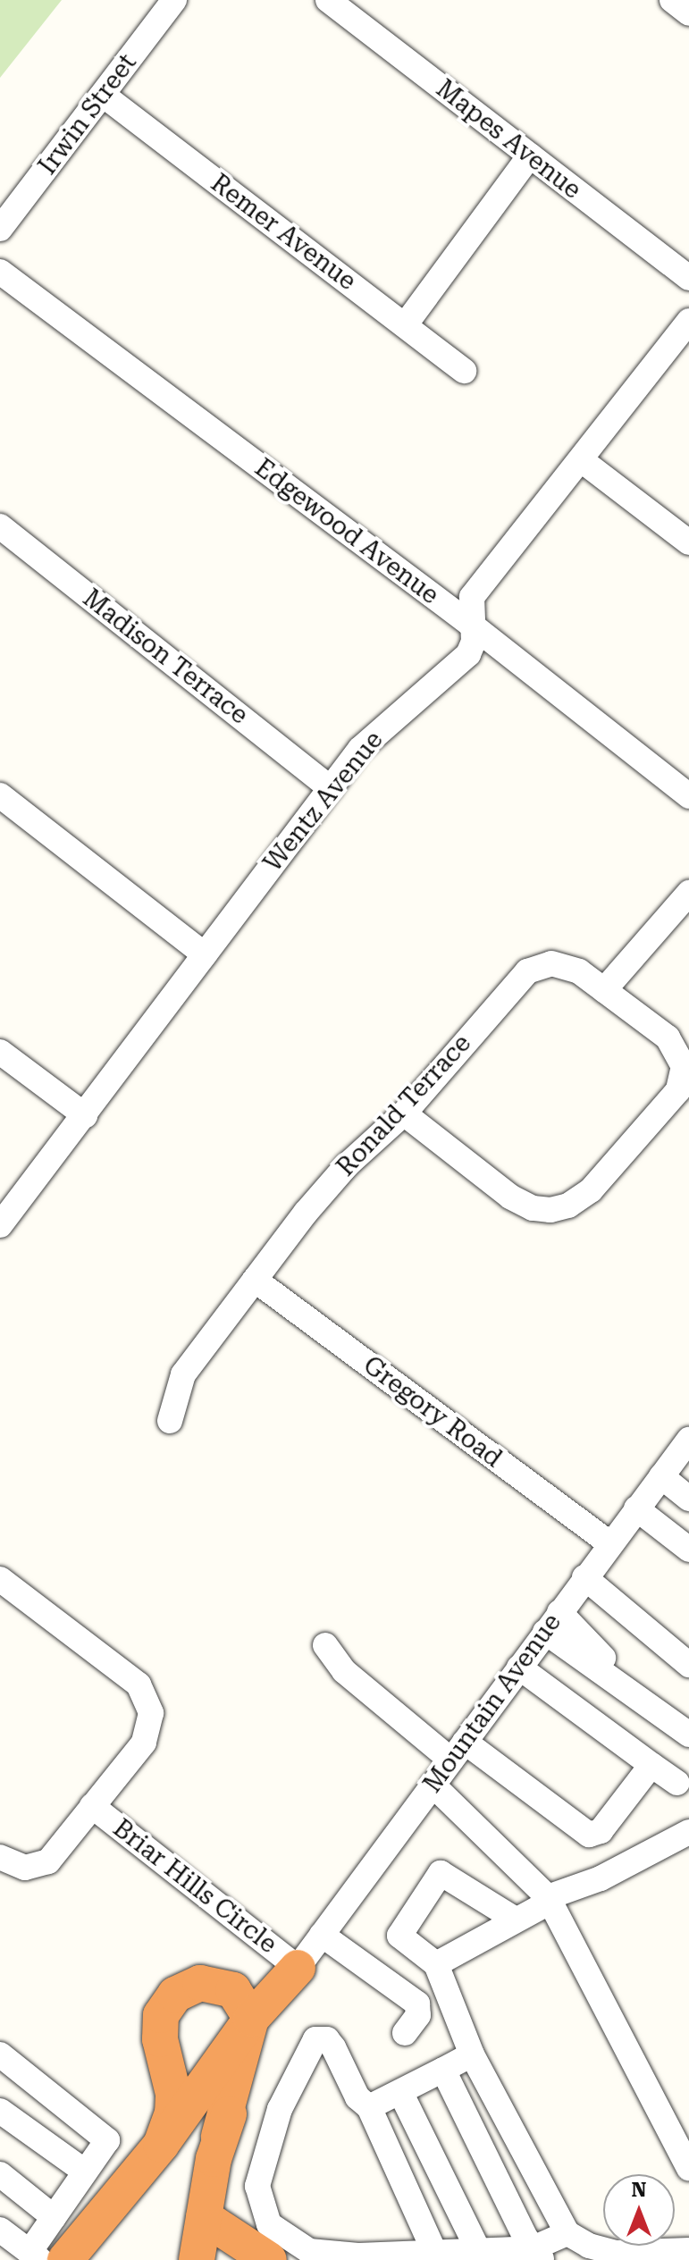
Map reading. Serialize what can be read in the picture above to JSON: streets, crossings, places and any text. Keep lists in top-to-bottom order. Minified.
{"streets":{"street":["Irwin Street","Mapes Avenue","Remer Avenue","Edgewood Avenue","Madison Terrace","Wentz Avenue","Ronald Terrace","Gregory Road","Mountain Avenue","Briar Hills Circle"]},"crossings":[["Irwin Street","Remer Avenue"],["Edgewood Avenue","Wentz Avenue"],["Madison Terrace","Wentz Avenue"],["Ronald Terrace","Gregory Road"],["Gregory Road","Mountain Avenue"],["Mountain Avenue","Briar Hills Circle"]],"north":"top"}
